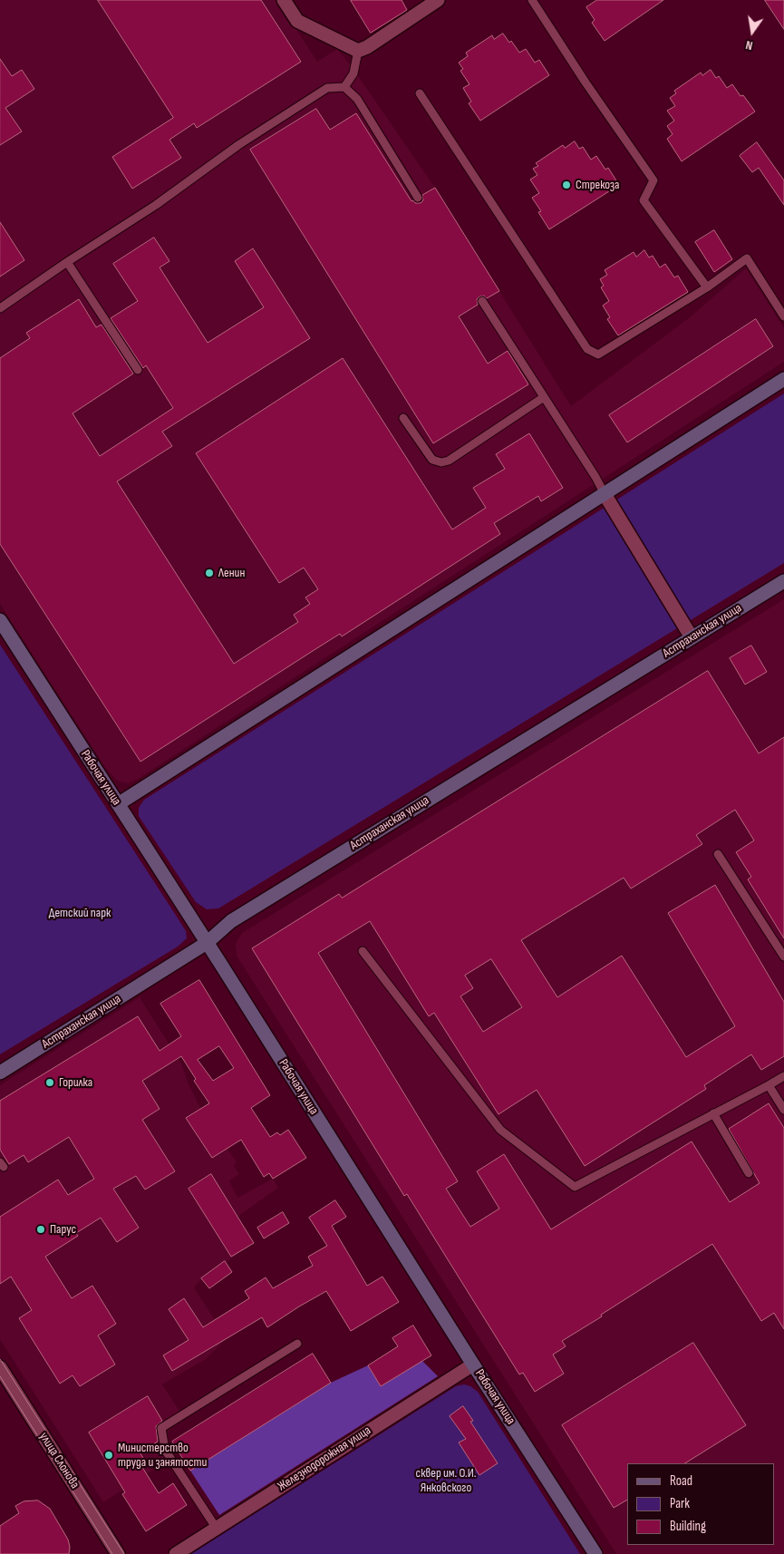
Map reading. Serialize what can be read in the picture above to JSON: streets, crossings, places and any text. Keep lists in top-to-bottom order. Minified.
{"streets":{"main road":["Астраханская улица","Рабочая улица"],"street":["Железнодорожная улица","улица Слонова"]},"crossings":[["Астраханская улица","Рабочая улица"],["Рабочая улица","Железнодорожная улица"]],"parks":["Детский парк","сквер им. О.И. Янковского"],"places":["Стрекоза","Ленин","Горилка","Парус","Министерство труда и занятости"],"legend":["Road","Park","Building"],"north":"bottom"}
